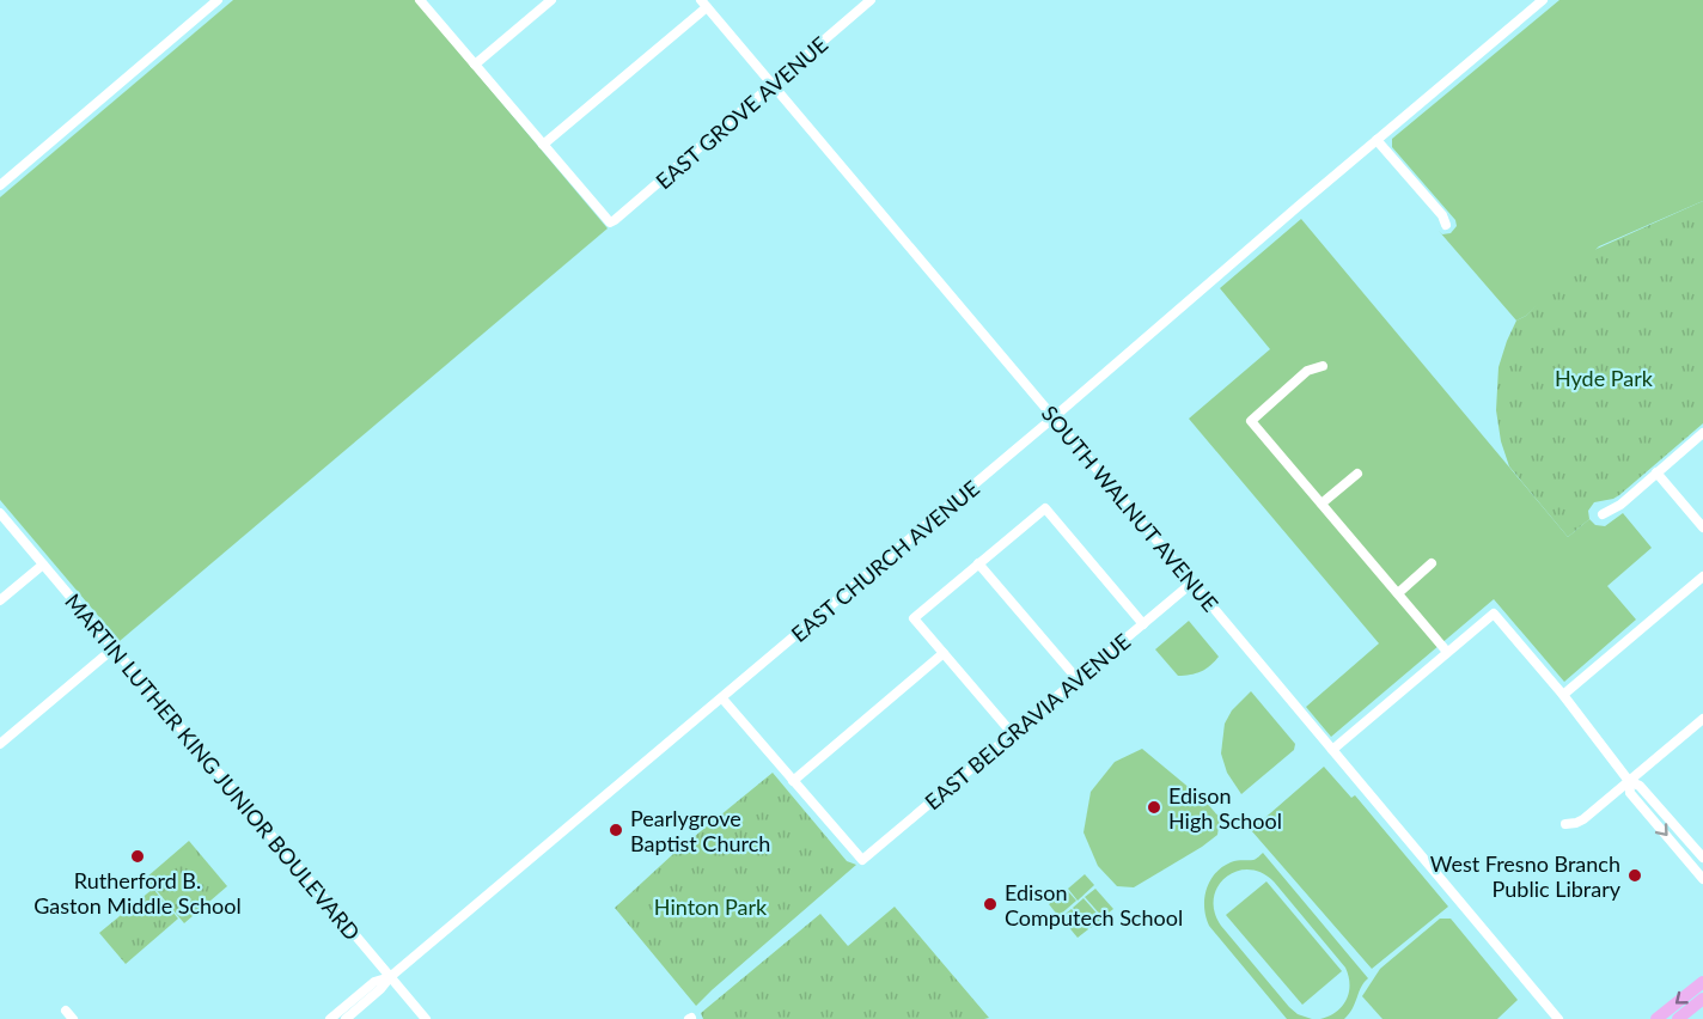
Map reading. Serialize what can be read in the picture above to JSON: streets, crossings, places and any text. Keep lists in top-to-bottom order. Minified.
{"streets":{"street":["EAST GROVE AVENUE","SOUTH WALNUT AVENUE","EAST CHURCH AVENUE","EAST BELGRAVIA AVENUE","MARTIN LUTHER KING JUNIOR BOULEVARD"]},"crossings":[["EAST GROVE AVENUE","SOUTH WALNUT AVENUE"],["SOUTH WALNUT AVENUE","EAST CHURCH AVENUE"],["SOUTH WALNUT AVENUE","EAST BELGRAVIA AVENUE"],["EAST CHURCH AVENUE","MARTIN LUTHER KING JUNIOR BOULEVARD"]],"parks":["Hyde Park","Hinton Park"],"places":["Edison High School","Pearlygrove Baptist Church","Rutherford B. Gaston Middle School","West Fresno Branch Public Library","Edison Computech School"]}
